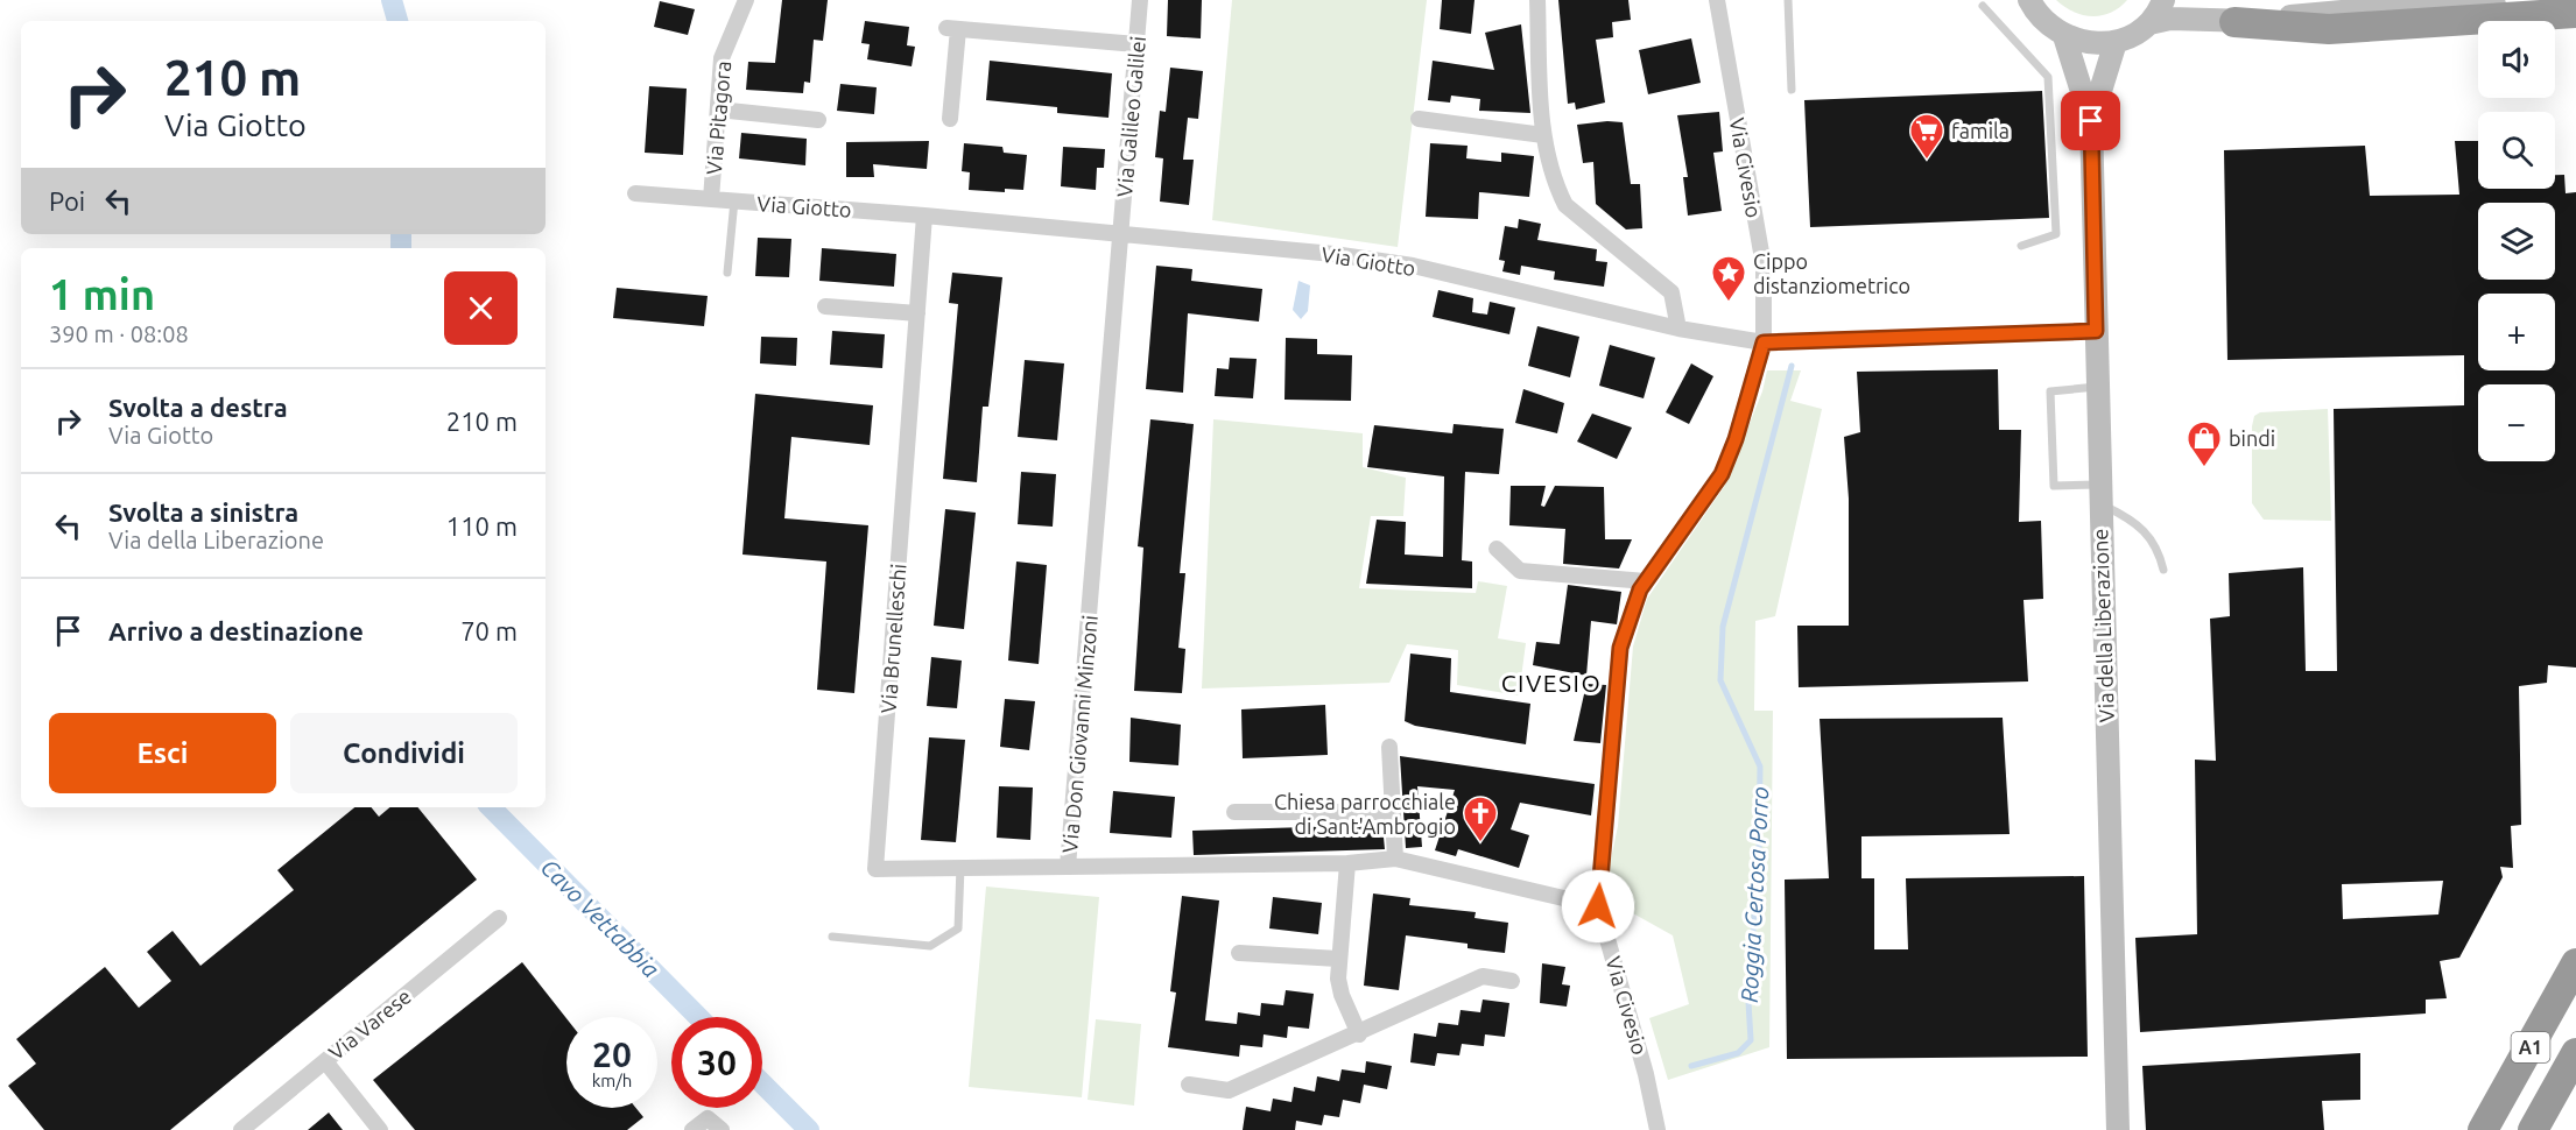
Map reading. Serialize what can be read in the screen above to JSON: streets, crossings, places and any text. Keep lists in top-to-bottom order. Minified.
{"streets":{"highway":["A1"],"street":["Via Galileo Galilei","Via Pitagora","Via Civesio","Via Giotto","Via della Liberazione","Via Brunelleschi","Via Don Giovanni Minzoni","Via Varese"]},"crossings":[["Via Galileo Galilei","Via Giotto"],["Via Galileo Galilei","Via Don Giovanni Minzoni"],["Via Pitagora","Via Giotto"],["Via Civesio","Via Giotto"],["Via Civesio","Via Don Giovanni Minzoni"],["Via Giotto","Via della Liberazione"],["Via Giotto","Via Brunelleschi"],["Via Giotto","Via Don Giovanni Minzoni"],["Via Brunelleschi","Via Don Giovanni Minzoni"]],"districts":["CIVESIO"],"water":["Roggia Certosa Porro","Cavo Vettabbia"],"places":{"supermarket":["famila"],"place":["Cippo distanziometrico"],"shop":["bindi"],"church":["Chiesa parrocchiale di Sant'Ambrogio"]},"page":{"map_buttons":["+","−"],"turn":["210 m","Via Giotto"],"then":"Poi","heading":["1 min","390 m · 08:08"],"list":[{"name":"Svolta a destra","note":"Via Giotto","value":"210 m"},{"name":"Svolta a sinistra","note":"Via della Liberazione","value":"110 m"},{"name":"Arrivo a destinazione","value":"70 m"}],"buttons":["Esci","Condividi"],"speed":"20 km/h","limit":"30"}}
